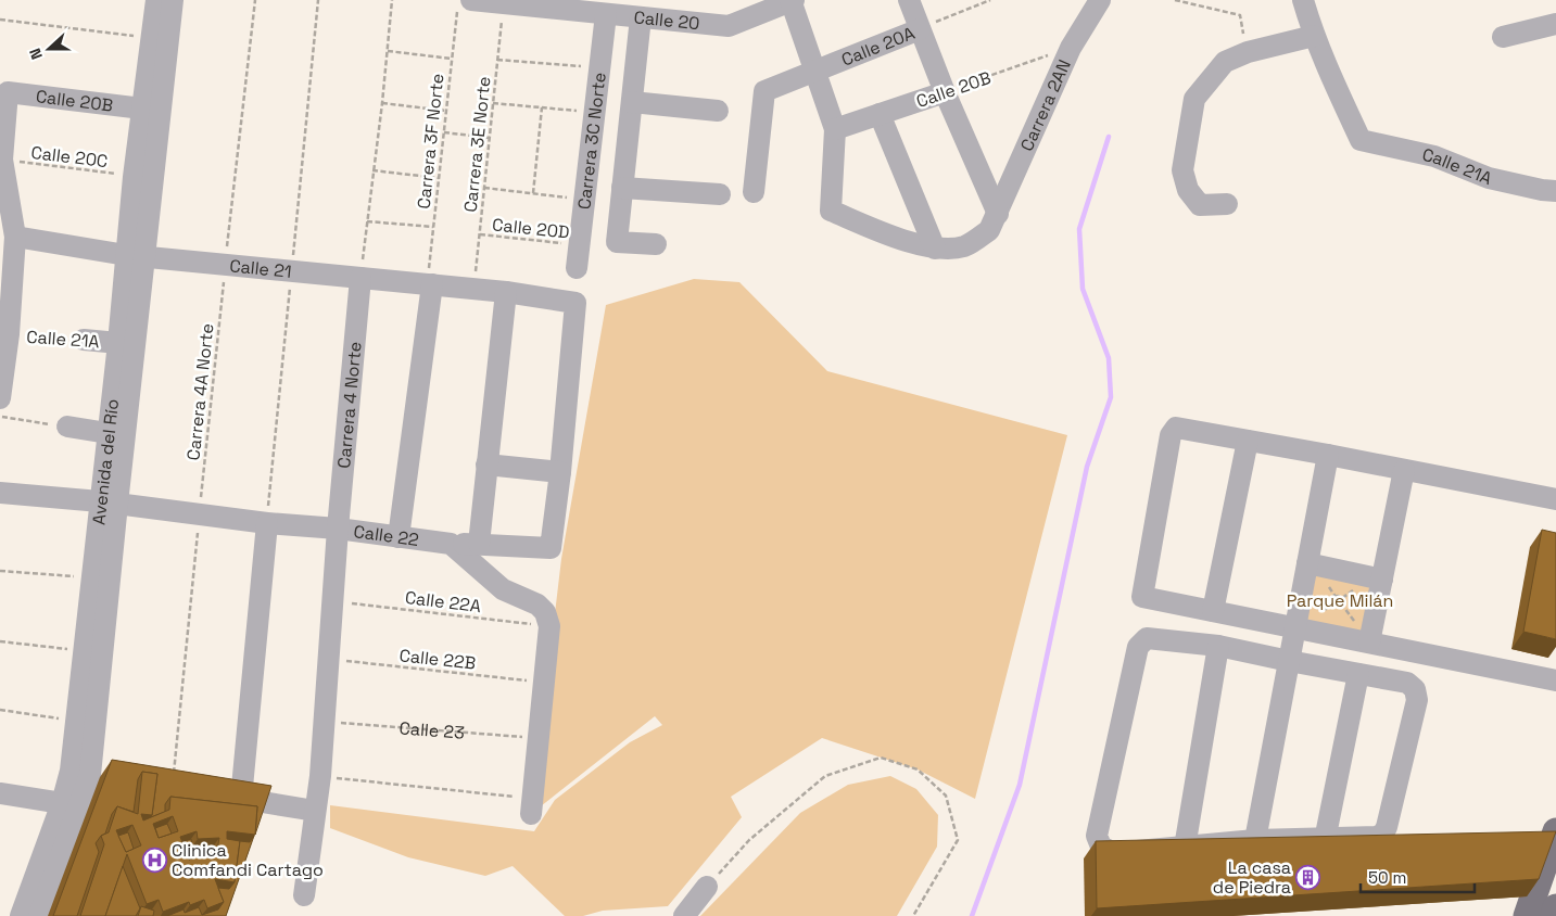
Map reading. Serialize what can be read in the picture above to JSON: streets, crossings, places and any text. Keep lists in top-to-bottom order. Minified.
{"streets":{"street":["Calle 20","Calle 20A","Calle 20B","Carrera 2AN","Carrera 3C Norte","Calle 21A","Calle 21","Carrera 4 Norte","Avenida del Río","Calle 22"],"path":["Carrera 3F Norte","Carrera 3E Norte","Calle 20C","Calle 20D","Carrera 4A Norte","Calle 22A","Calle 22B","Calle 23"]},"crossings":[["Calle 20","Carrera 3F Norte"],["Calle 20","Carrera 3C Norte"],["Calle 20","Carrera 3E Norte"],["Calle 20B","Carrera 2AN"],["Calle 20B","Calle 20C"],["Calle 20B","Avenida del Río"],["Carrera 3F Norte","Calle 21"],["Carrera 3C Norte","Calle 20D"],["Carrera 3E Norte","Calle 20D"],["Carrera 3E Norte","Calle 21"],["Calle 20C","Avenida del Río"],["Calle 21A","Avenida del Río"],["Calle 21","Carrera 4A Norte"],["Calle 21","Carrera 4 Norte"],["Calle 21","Avenida del Río"],["Calle 21","Calle 22"],["Carrera 4A Norte","Calle 22"],["Carrera 4 Norte","Calle 22"],["Carrera 4 Norte","Calle 22A"],["Carrera 4 Norte","Calle 22B"],["Carrera 4 Norte","Calle 23"],["Avenida del Río","Calle 22"]],"parks":["Parque Milán"],"places":{"hospital":["Clinica Comfandi Cartago"],"building":["La casa de Piedra"]},"scale_bar":"50 m","north":"left"}
